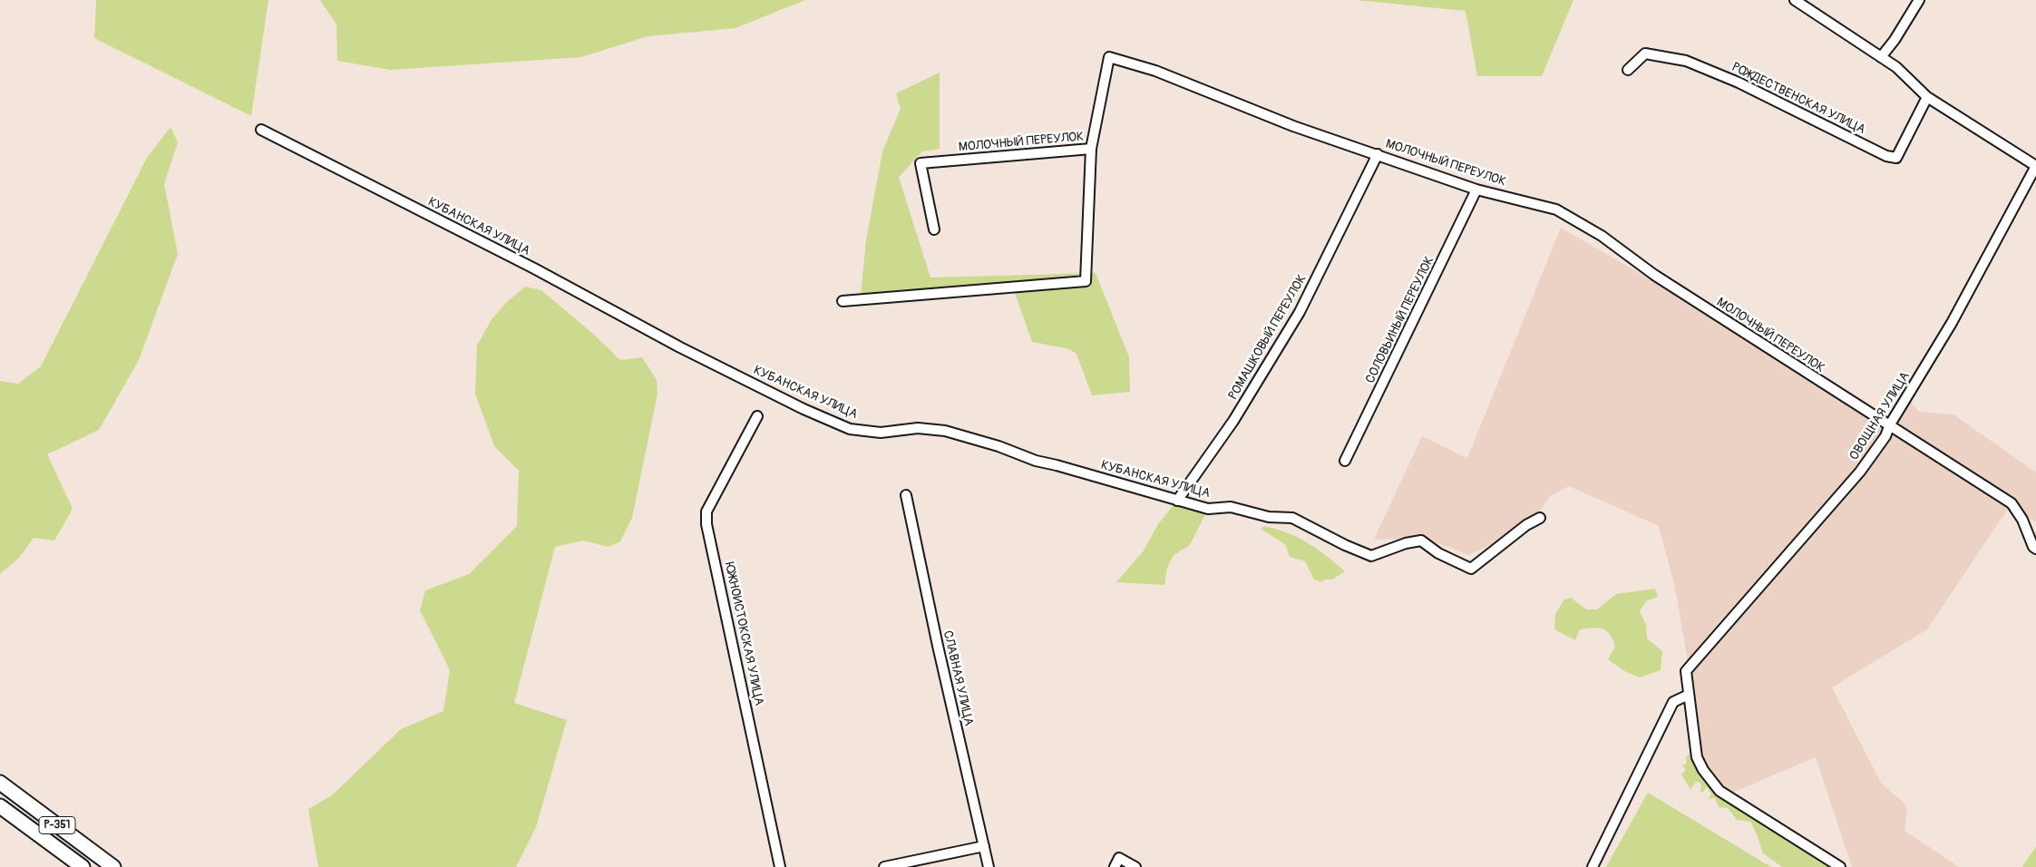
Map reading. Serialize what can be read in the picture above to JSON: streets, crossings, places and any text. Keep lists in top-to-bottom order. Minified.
{"streets":{"highway":["Р-351"],"street":["РОЖДЕСТВЕНСКАЯ УЛИЦА","МОЛОЧНЫЙ ПЕРЕУЛОК","КУБАНСКАЯ УЛИЦА","СОЛОВЬИНЫЙ ПЕРЕУЛОК","РОМАШКОВЫЙ ПЕРЕУЛОК","ОВОЩНАЯ УЛИЦА","ЮЖНОИСТОКСКАЯ УЛИЦА","СЛАВНАЯ УЛИЦА"]},"crossings":[["МОЛОЧНЫЙ ПЕРЕУЛОК","СОЛОВЬИНЫЙ ПЕРЕУЛОК"],["МОЛОЧНЫЙ ПЕРЕУЛОК","РОМАШКОВЫЙ ПЕРЕУЛОК"],["МОЛОЧНЫЙ ПЕРЕУЛОК","ОВОЩНАЯ УЛИЦА"],["КУБАНСКАЯ УЛИЦА","РОМАШКОВЫЙ ПЕРЕУЛОК"]]}
